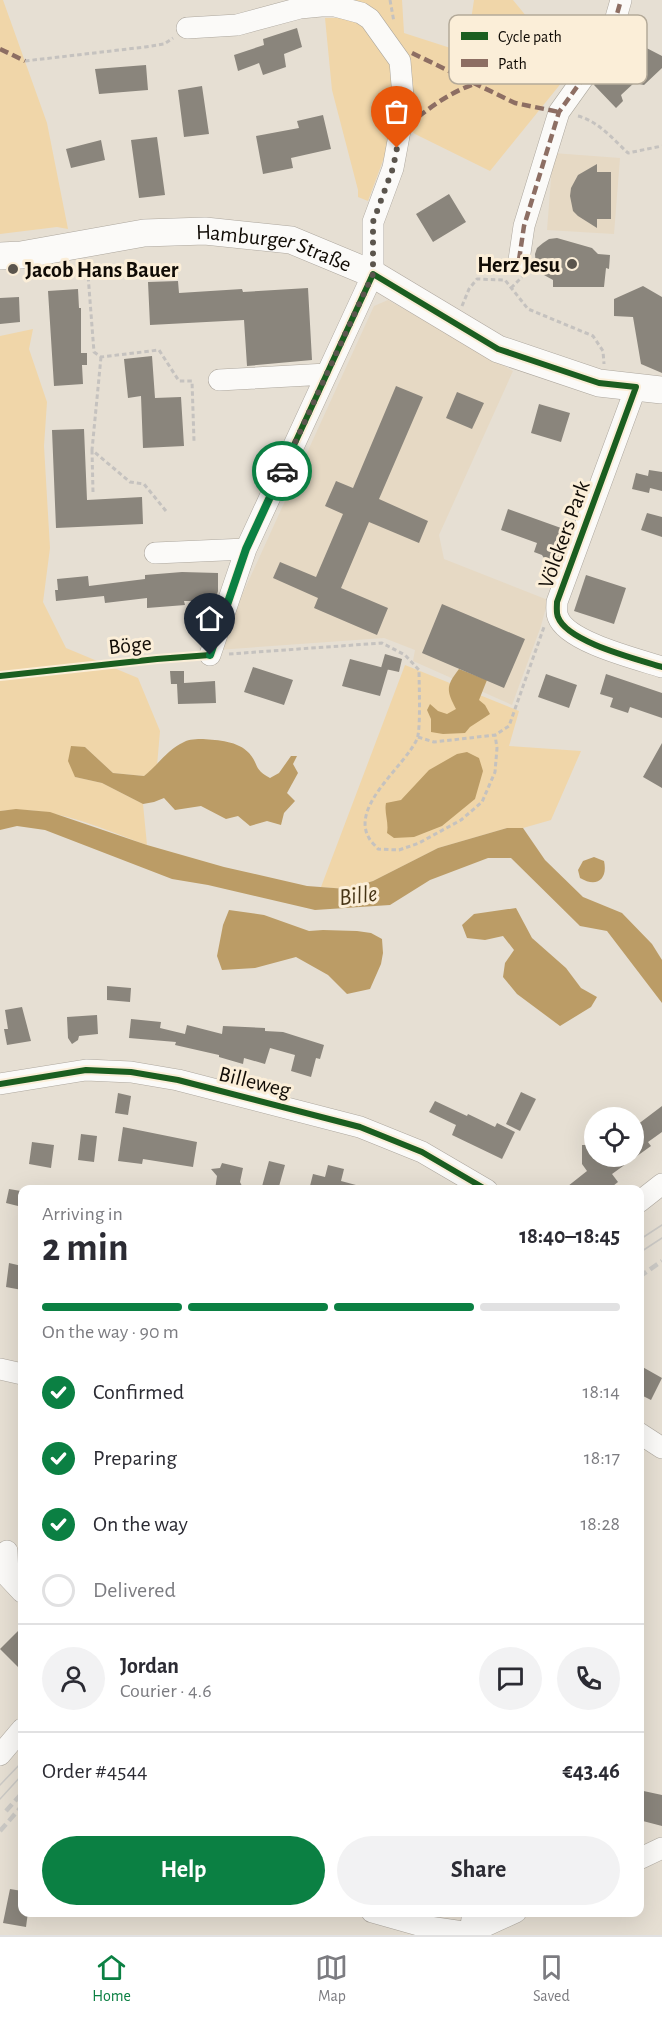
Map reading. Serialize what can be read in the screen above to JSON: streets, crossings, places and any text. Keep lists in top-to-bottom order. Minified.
{"streets":{"main road":["Hamburger Straße"],"street":["Völckers Park","Billeweg"],"cycle path":["Böge"]},"crossings":[["Hamburger Straße","Völckers Park"]],"water":["Bille"],"places":["Herz Jesu","Jacob Hans Bauer"],"legend":["Cycle path","Path"],"page":{"heading":["2 min","Arriving in","18:40–18:45"],"panel":["Jordan","Courier · 4.6","Order #4544","€43.46"],"bar":"On the way · 90 m","list":[["Confirmed","18:14"],["Preparing","18:17"],["On the way","18:28"],"Delivered"],"buttons":["Help","Share"],"tabs":["Home","Map","Saved"]}}
